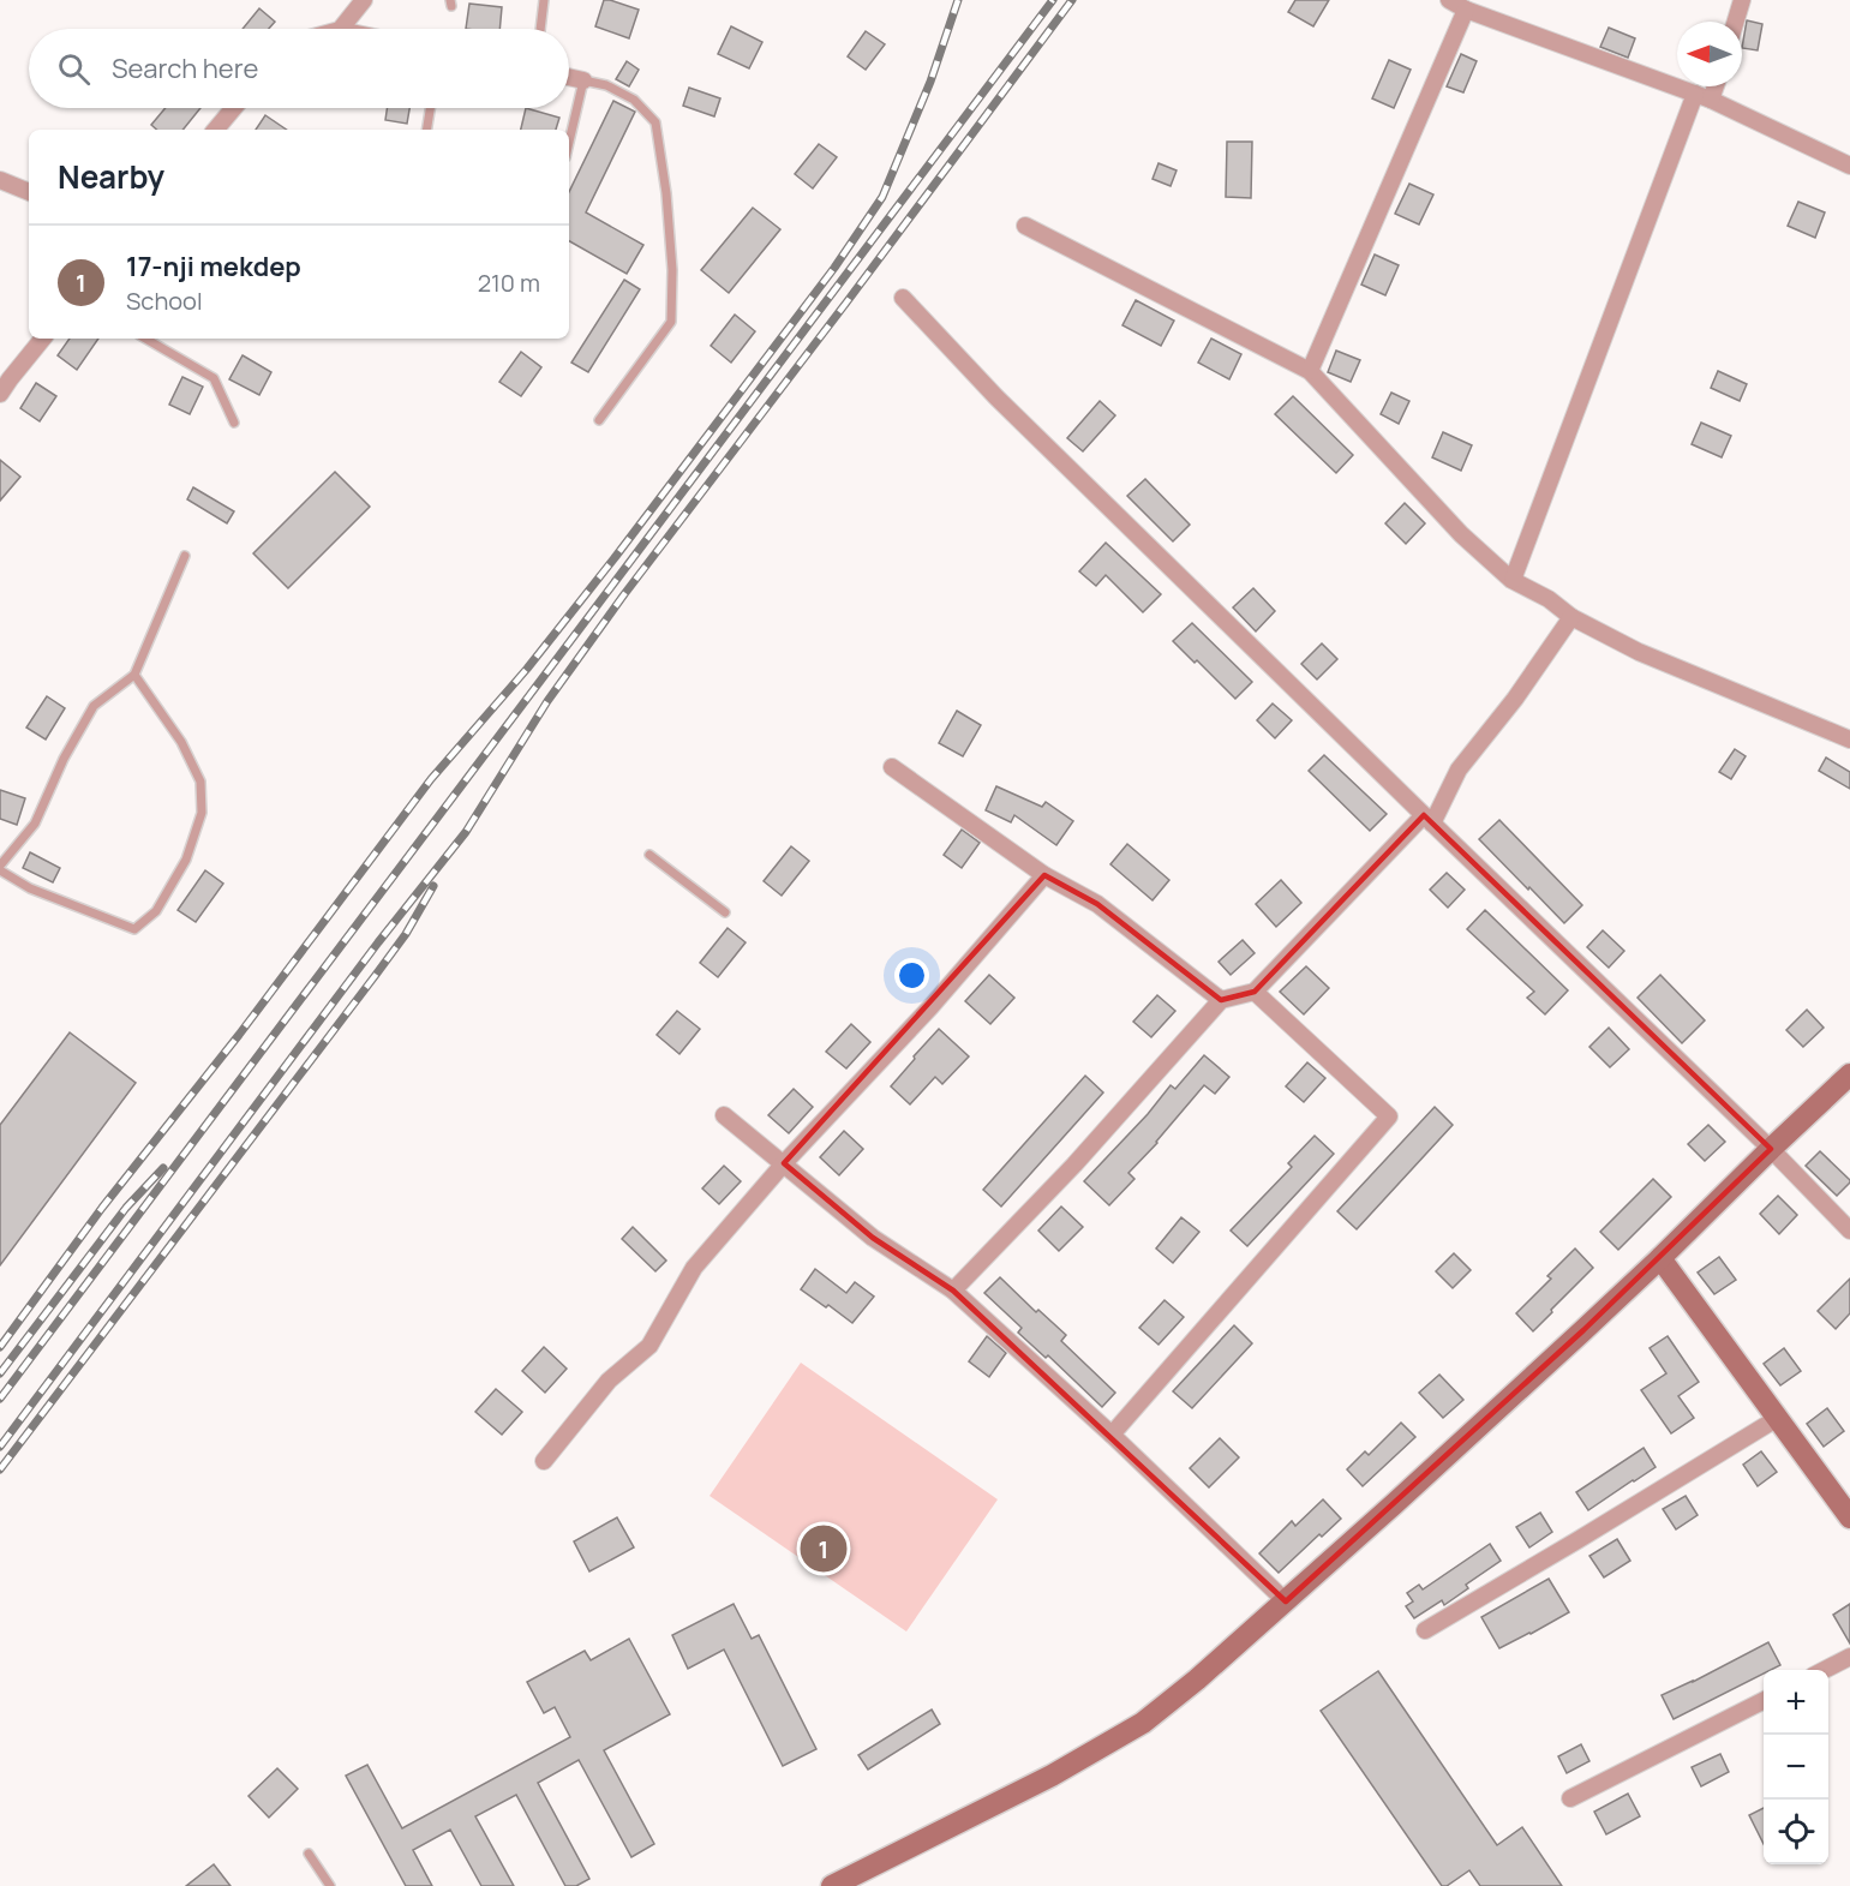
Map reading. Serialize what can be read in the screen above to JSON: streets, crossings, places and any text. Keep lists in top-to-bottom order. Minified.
{"north":"left","page":{"search":"Search here","heading":"Nearby","list":[{"mark":"1","name":"17-nji mekdep","note":"School","value":"210 m"}],"pins":"1","map_buttons":["+","−"]}}
